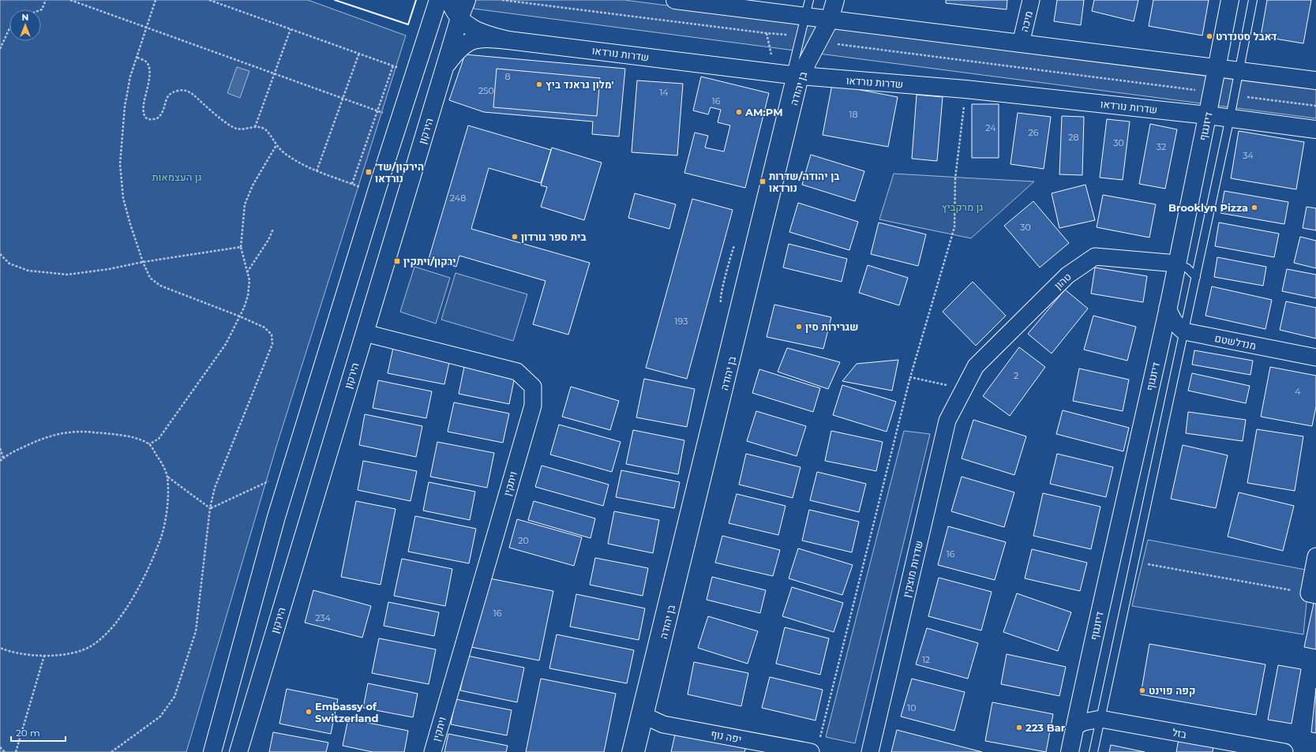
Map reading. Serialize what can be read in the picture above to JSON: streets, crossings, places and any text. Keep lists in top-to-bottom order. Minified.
{"streets":{"street":["מיכה","שדרות נורדאו","בן יהודה","דיזנגוף","הירקון","טהון","מנדלשטם","ויתקין","שדרות מוצקין","בזל","יפה נוף"]},"crossings":[["שדרות נורדאו","בן יהודה"],["שדרות נורדאו","דיזנגוף"],["שדרות נורדאו","הירקון"],["בן יהודה","יפה נוף"],["דיזנגוף","טהון"],["דיזנגוף","מנדלשטם"],["דיזנגוף","בזל"],["הירקון","ויתקין"],["טהון","שדרות מוצקין"]],"parks":["גן העצמאות","גן מרקביץ"],"places":{"other":["דאבל סטנדרט","מלון גראנד ביץ'","AM:PM","Brooklyn Pizza","בית ספר גורדון","שגרירות סין","קפה פוינט","Embassy of Switzerland","223 Bar"],"transit":["הירקון/שד׳ נורדאו","בן יהודה/שדרות נורדאו","ירקון/ויתקין"]},"house_numbers":["8","250","14","16","18","24","26","28","30","32","34","248","30","193","2","4","20","16","16","234","12","10"],"scale_bar":"20 m","north":"top"}
